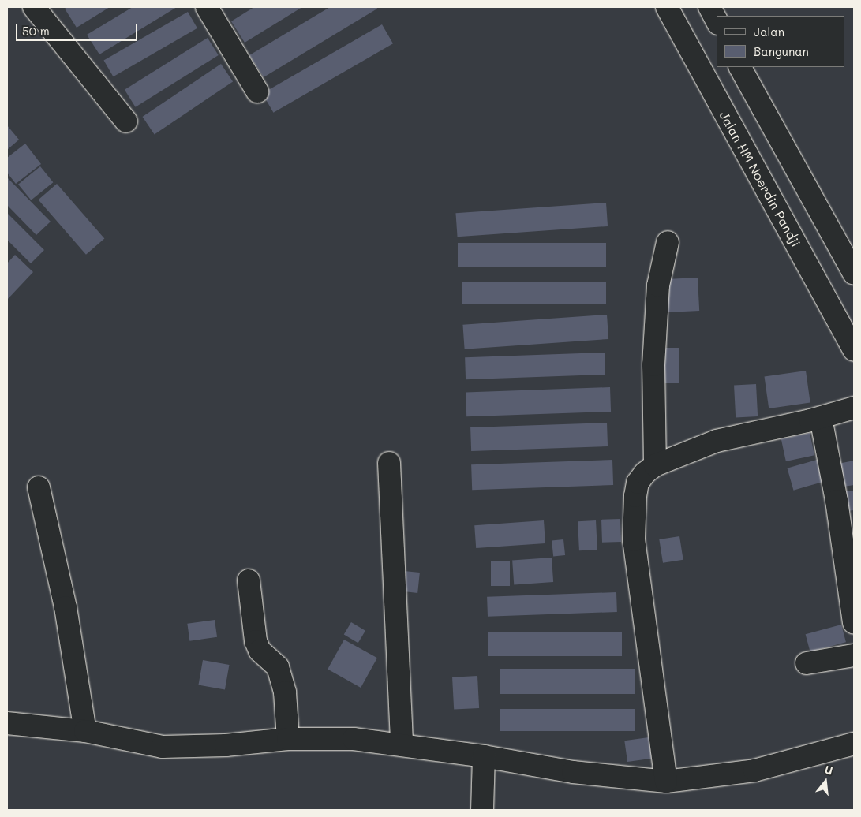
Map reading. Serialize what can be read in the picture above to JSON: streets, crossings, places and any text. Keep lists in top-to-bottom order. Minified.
{"streets":{"street":["Jalan HM Noerdin Pandji"]},"legend":["Jalan","Bangunan"],"scale_bar":"50 m","north":"top"}
